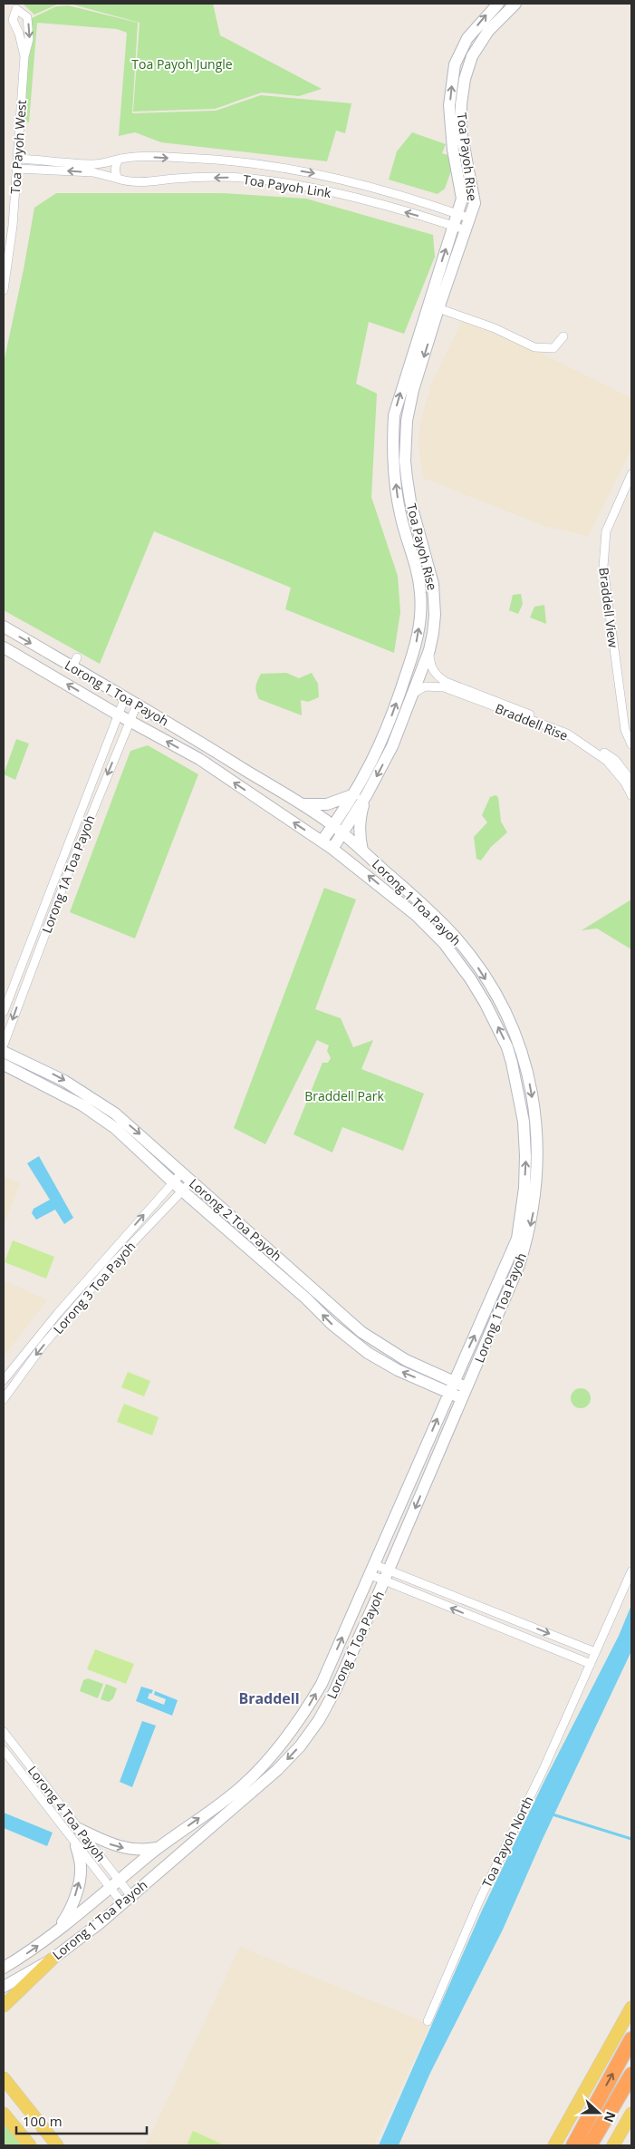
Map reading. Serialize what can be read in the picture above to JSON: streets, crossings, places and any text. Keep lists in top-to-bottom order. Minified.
{"streets":{"main road":["Toa Payoh Rise","Lorong 1 Toa Payoh","Lorong 2 Toa Payoh"],"street":["Toa Payoh West","Toa Payoh Link","Braddell View","Braddell Rise","Lorong 1A Toa Payoh","Lorong 3 Toa Payoh","Lorong 4 Toa Payoh","Toa Payoh North"]},"crossings":[["Toa Payoh West","Toa Payoh Link"],["Toa Payoh Rise","Toa Payoh Link"],["Toa Payoh Rise","Lorong 1 Toa Payoh"],["Toa Payoh Rise","Braddell Rise"],["Lorong 1 Toa Payoh","Lorong 1A Toa Payoh"],["Lorong 1 Toa Payoh","Lorong 2 Toa Payoh"],["Lorong 1 Toa Payoh","Lorong 4 Toa Payoh"],["Lorong 2 Toa Payoh","Lorong 3 Toa Payoh"]],"districts":["Braddell"],"parks":["Toa Payoh Jungle","Braddell Park"],"scale_bar":"100 m","north":"right"}
